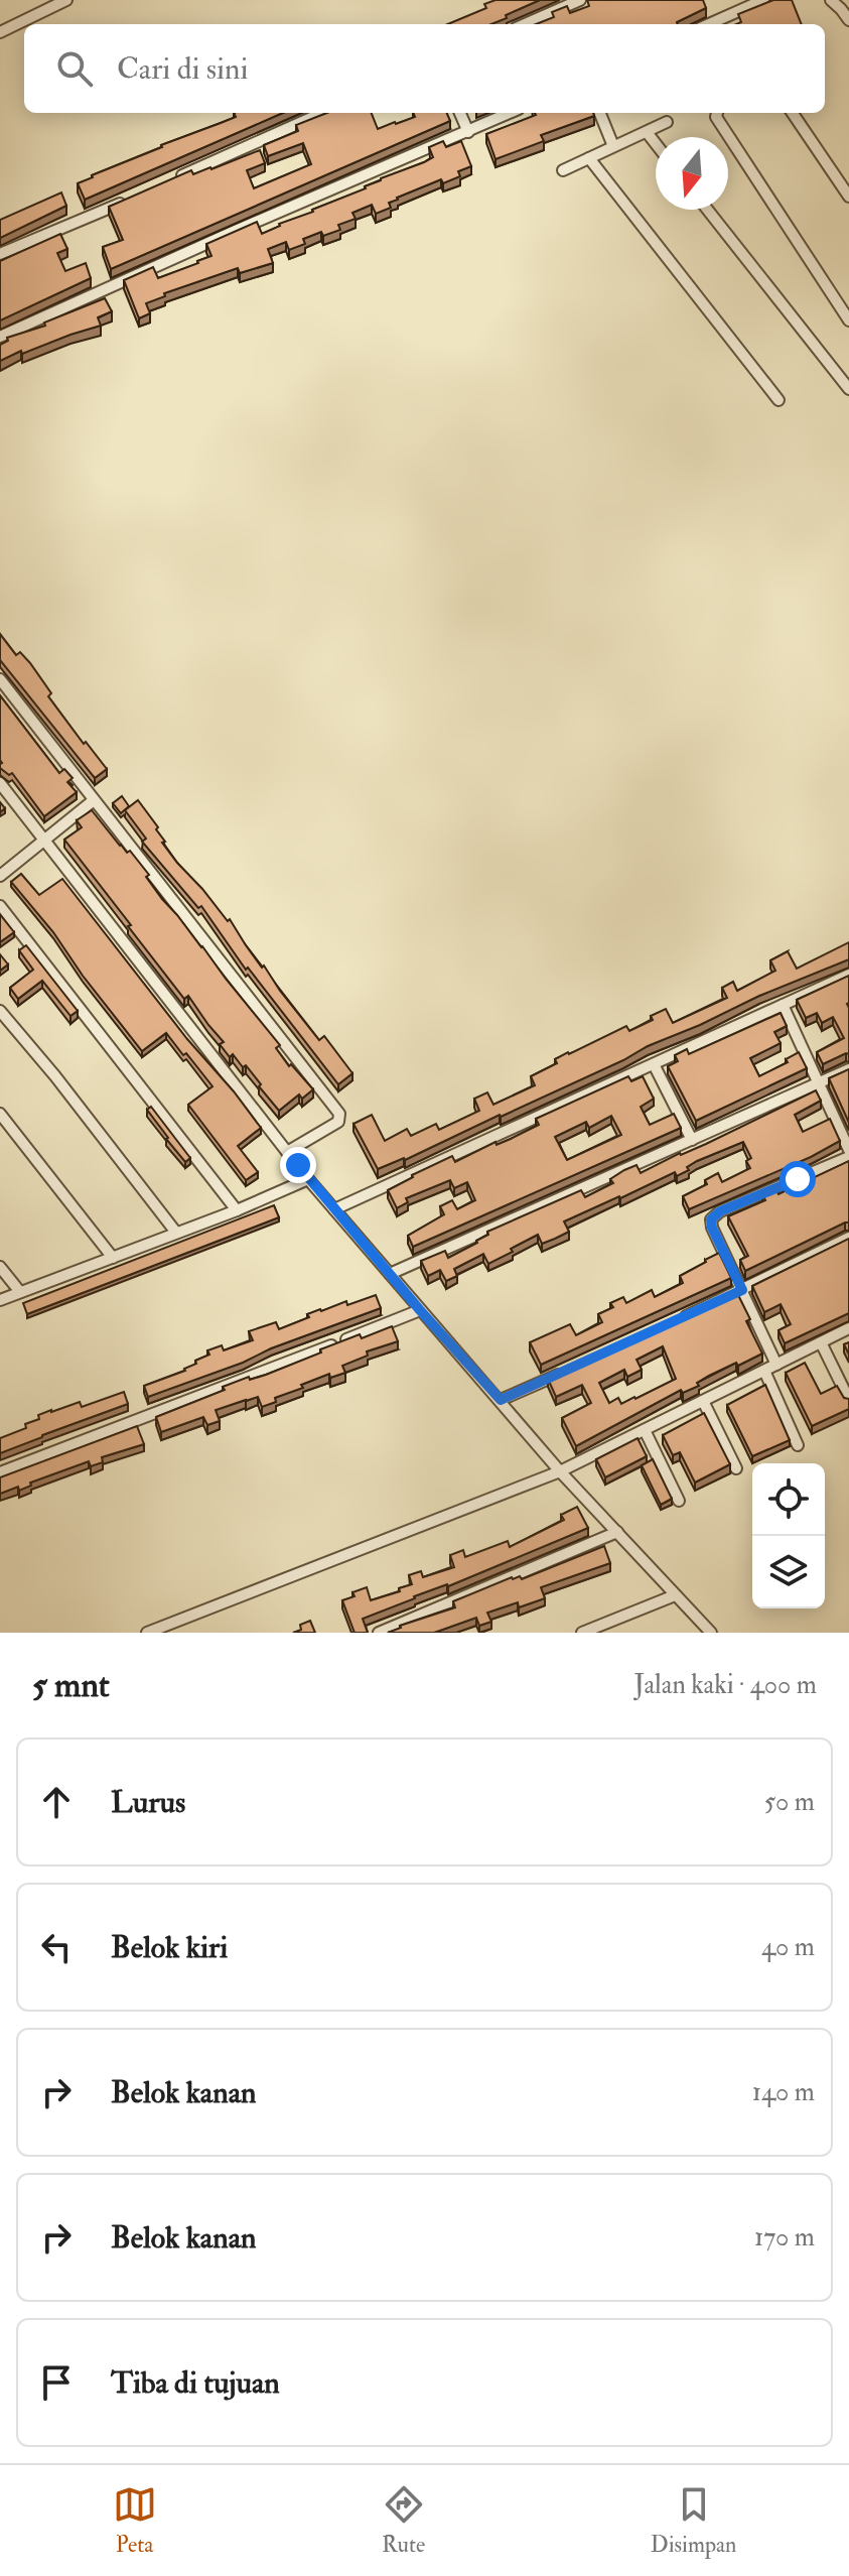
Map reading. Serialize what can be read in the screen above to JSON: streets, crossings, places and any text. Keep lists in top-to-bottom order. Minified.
{"north":"bottom","page":{"search":"Cari di sini","heading":["5 mnt","Jalan kaki · 400 m"],"list":[["Lurus","50 m"],["Belok kiri","40 m"],["Belok kanan","140 m"],["Belok kanan","170 m"],"Tiba di tujuan"],"nav":["Peta","Rute","Disimpan"]}}
